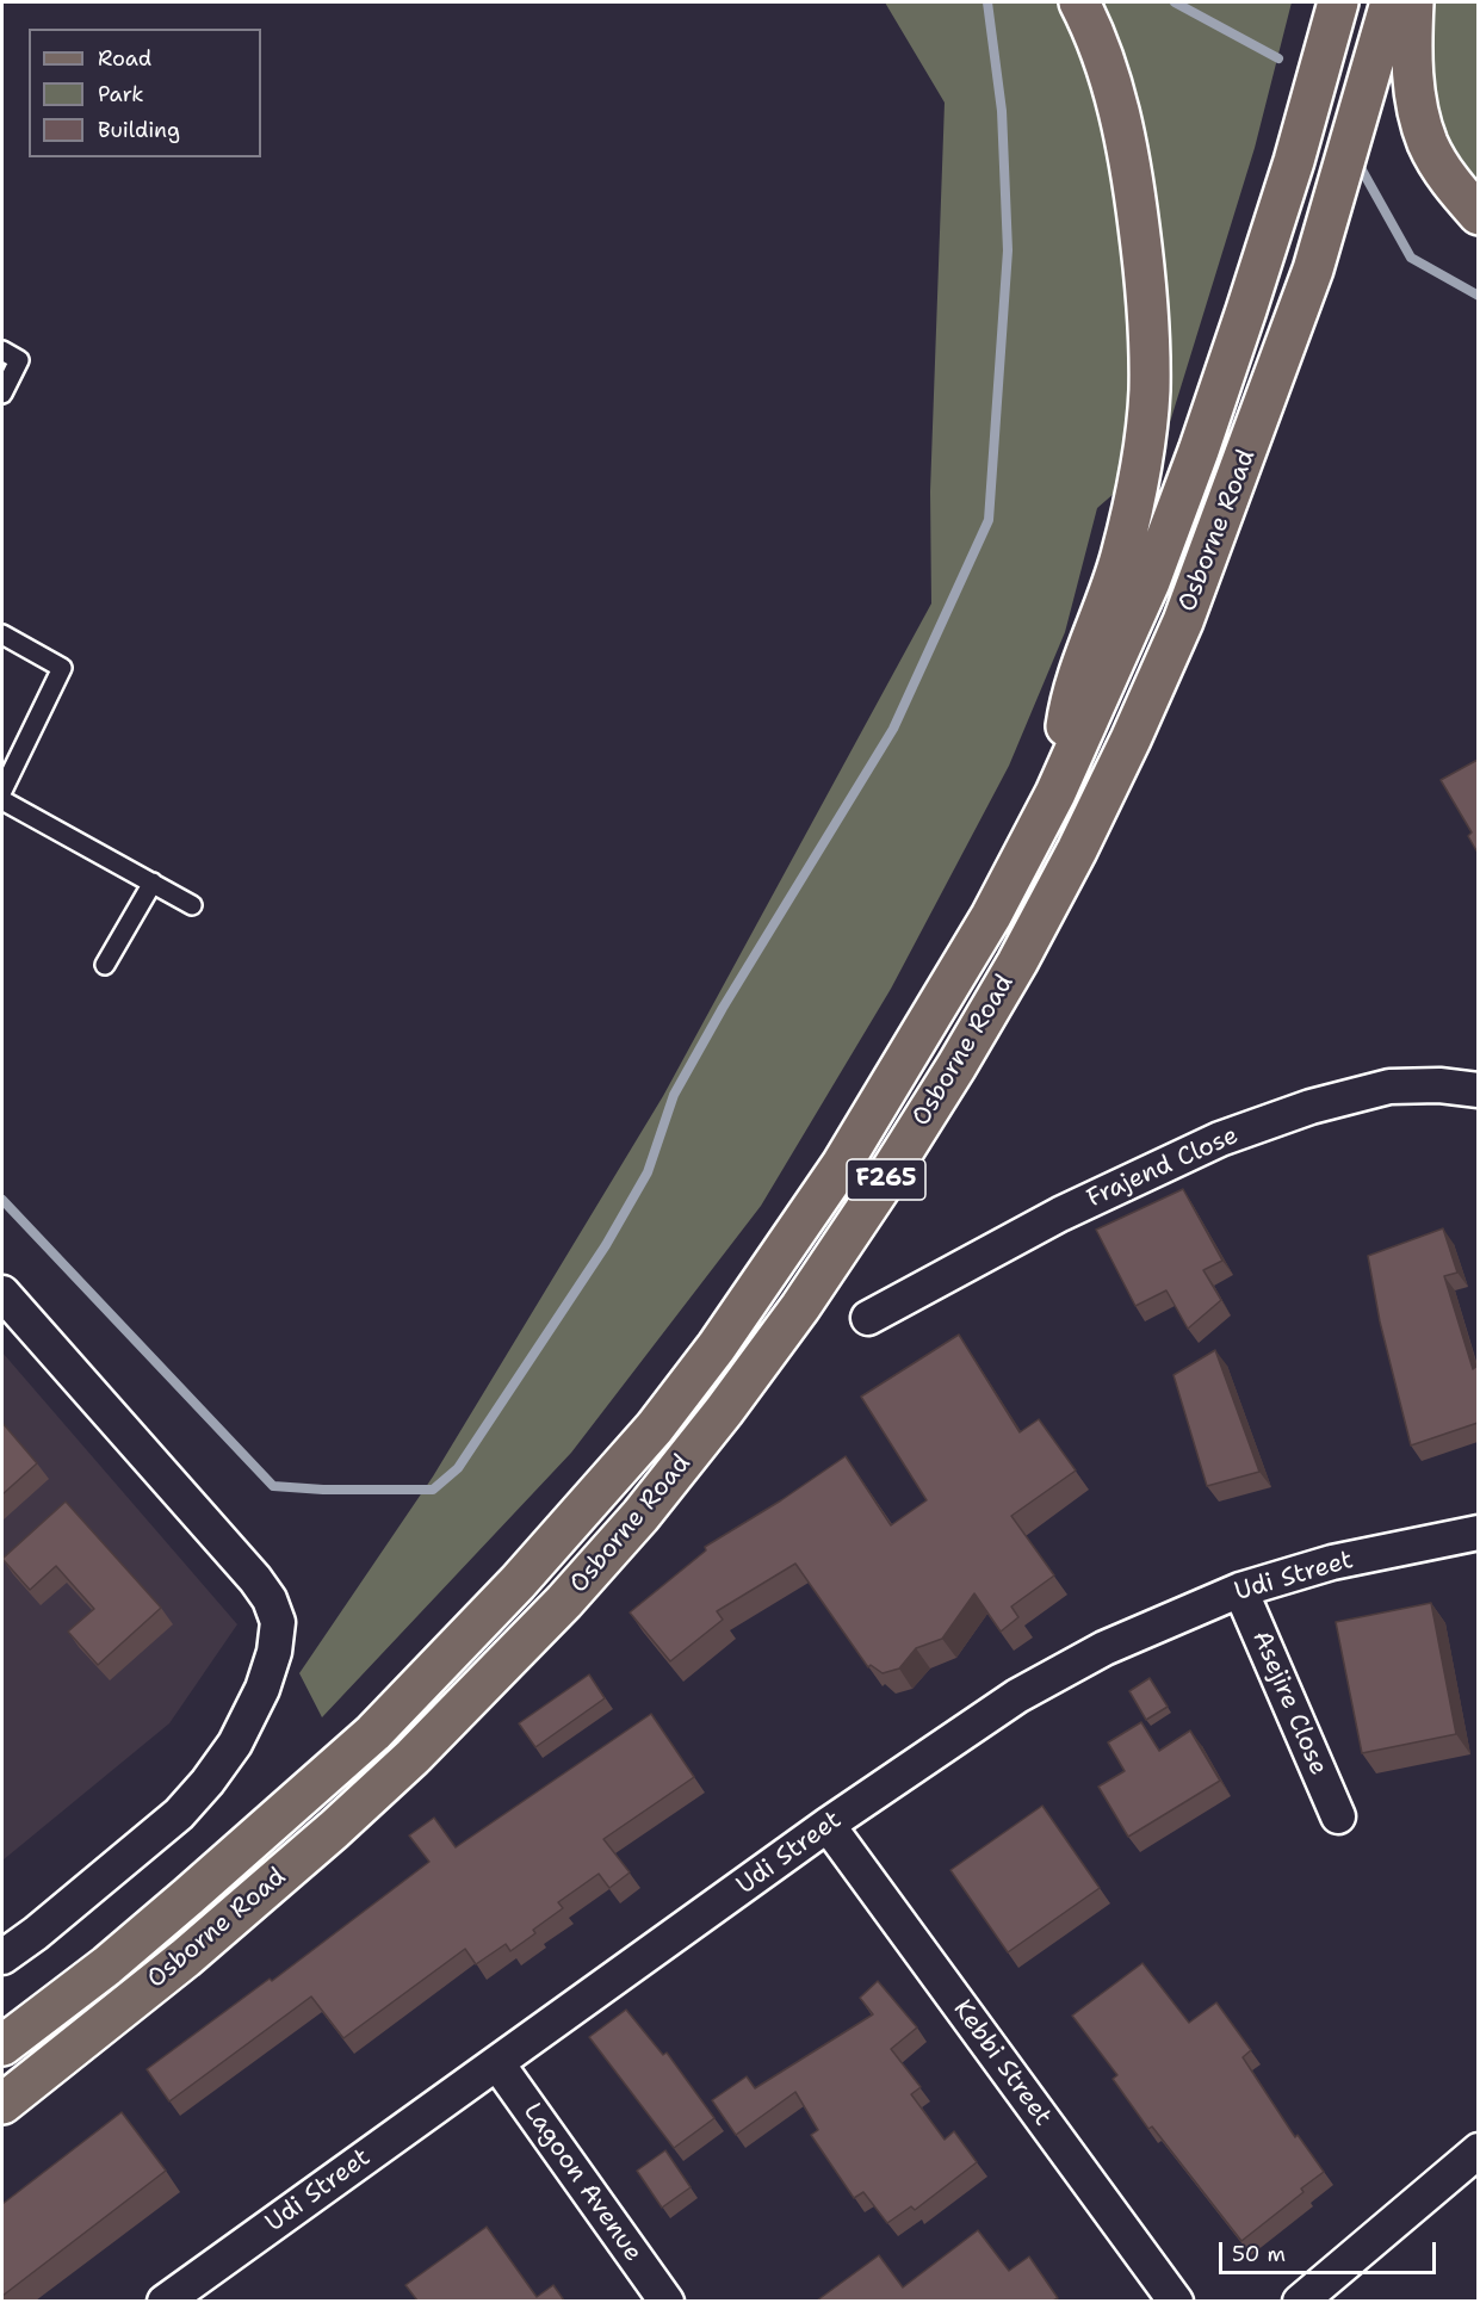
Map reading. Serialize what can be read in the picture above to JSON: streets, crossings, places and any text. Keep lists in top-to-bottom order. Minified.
{"streets":{"main road":["Osborne Road","F265"],"street":["Frajend Close","Udi Street","Asejire Close","Kebbi Street","Lagoon Avenue"]},"crossings":[["Udi Street","Asejire Close"],["Udi Street","Kebbi Street"],["Udi Street","Lagoon Avenue"]],"legend":["Road","Park","Building"],"scale_bar":"50 m"}
